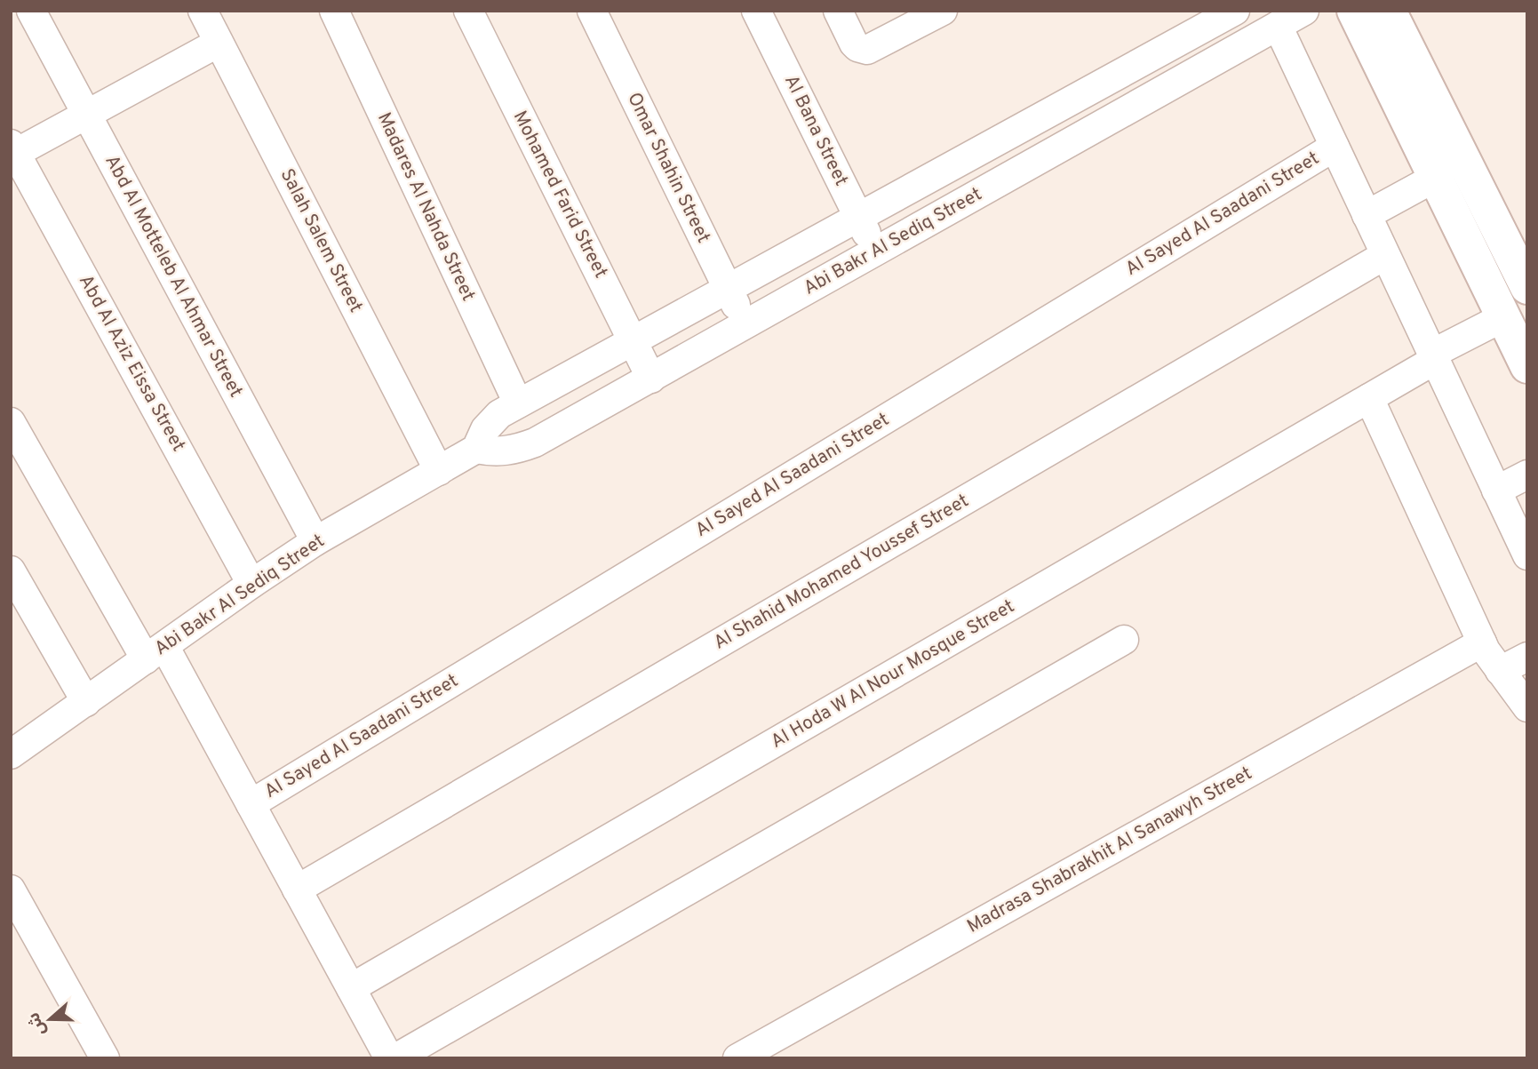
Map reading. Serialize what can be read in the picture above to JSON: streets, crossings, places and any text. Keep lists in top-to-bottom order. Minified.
{"streets":{"street":["Al Bana Street","Omar Shahin Street","Mohamed Farid Street","Madares Al Nahda Street","Al Sayed Al Saadani Street","Salah Salem Street","Abi Bakr Al Sediq Street","Abd Al Motteleb Al Ahmar Street","Abd Al Aziz Eissa Street","Al Shahid Mohamed Youssef Street","Al Hoda W Al Nour Mosque Street","Madrasa Shabrakhit Al Sanawyh Street"]},"crossings":[["Al Bana Street","Abi Bakr Al Sediq Street"],["Omar Shahin Street","Abi Bakr Al Sediq Street"],["Mohamed Farid Street","Abi Bakr Al Sediq Street"],["Madares Al Nahda Street","Abi Bakr Al Sediq Street"],["Salah Salem Street","Abi Bakr Al Sediq Street"],["Abi Bakr Al Sediq Street","Abd Al Motteleb Al Ahmar Street"],["Abi Bakr Al Sediq Street","Abd Al Aziz Eissa Street"]],"north":"left"}
